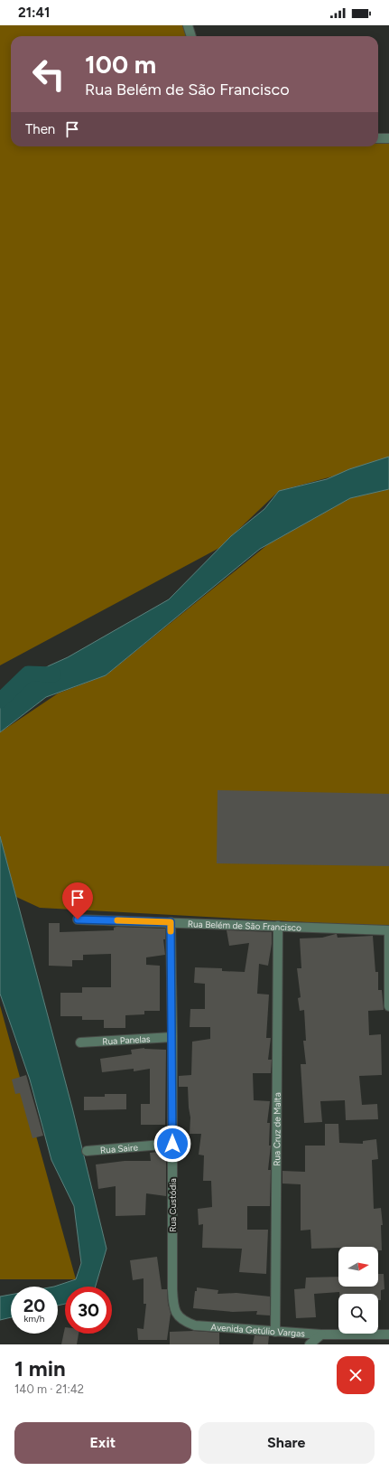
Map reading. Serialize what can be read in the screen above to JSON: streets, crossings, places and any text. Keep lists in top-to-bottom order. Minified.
{"streets":{"street":["Rua Belém de São Francisco","Rua Panelas","Rua Cruz de Malta","Rua Saire","Rua Custódia","Avenida Getúlio Vargas"]},"crossings":[["Rua Belém de São Francisco","Rua Cruz de Malta"],["Rua Belém de São Francisco","Rua Custódia"],["Rua Panelas","Rua Custódia"],["Rua Cruz de Malta","Avenida Getúlio Vargas"],["Rua Saire","Rua Custódia"],["Rua Custódia","Avenida Getúlio Vargas"]],"north":"right","page":{"status":"21:41","turn":["100 m","Rua Belém de São Francisco"],"then":"Then","speed":"20 km/h","limit":"30","heading":["1 min","140 m · 21:42"],"buttons":["Exit","Share"]}}
